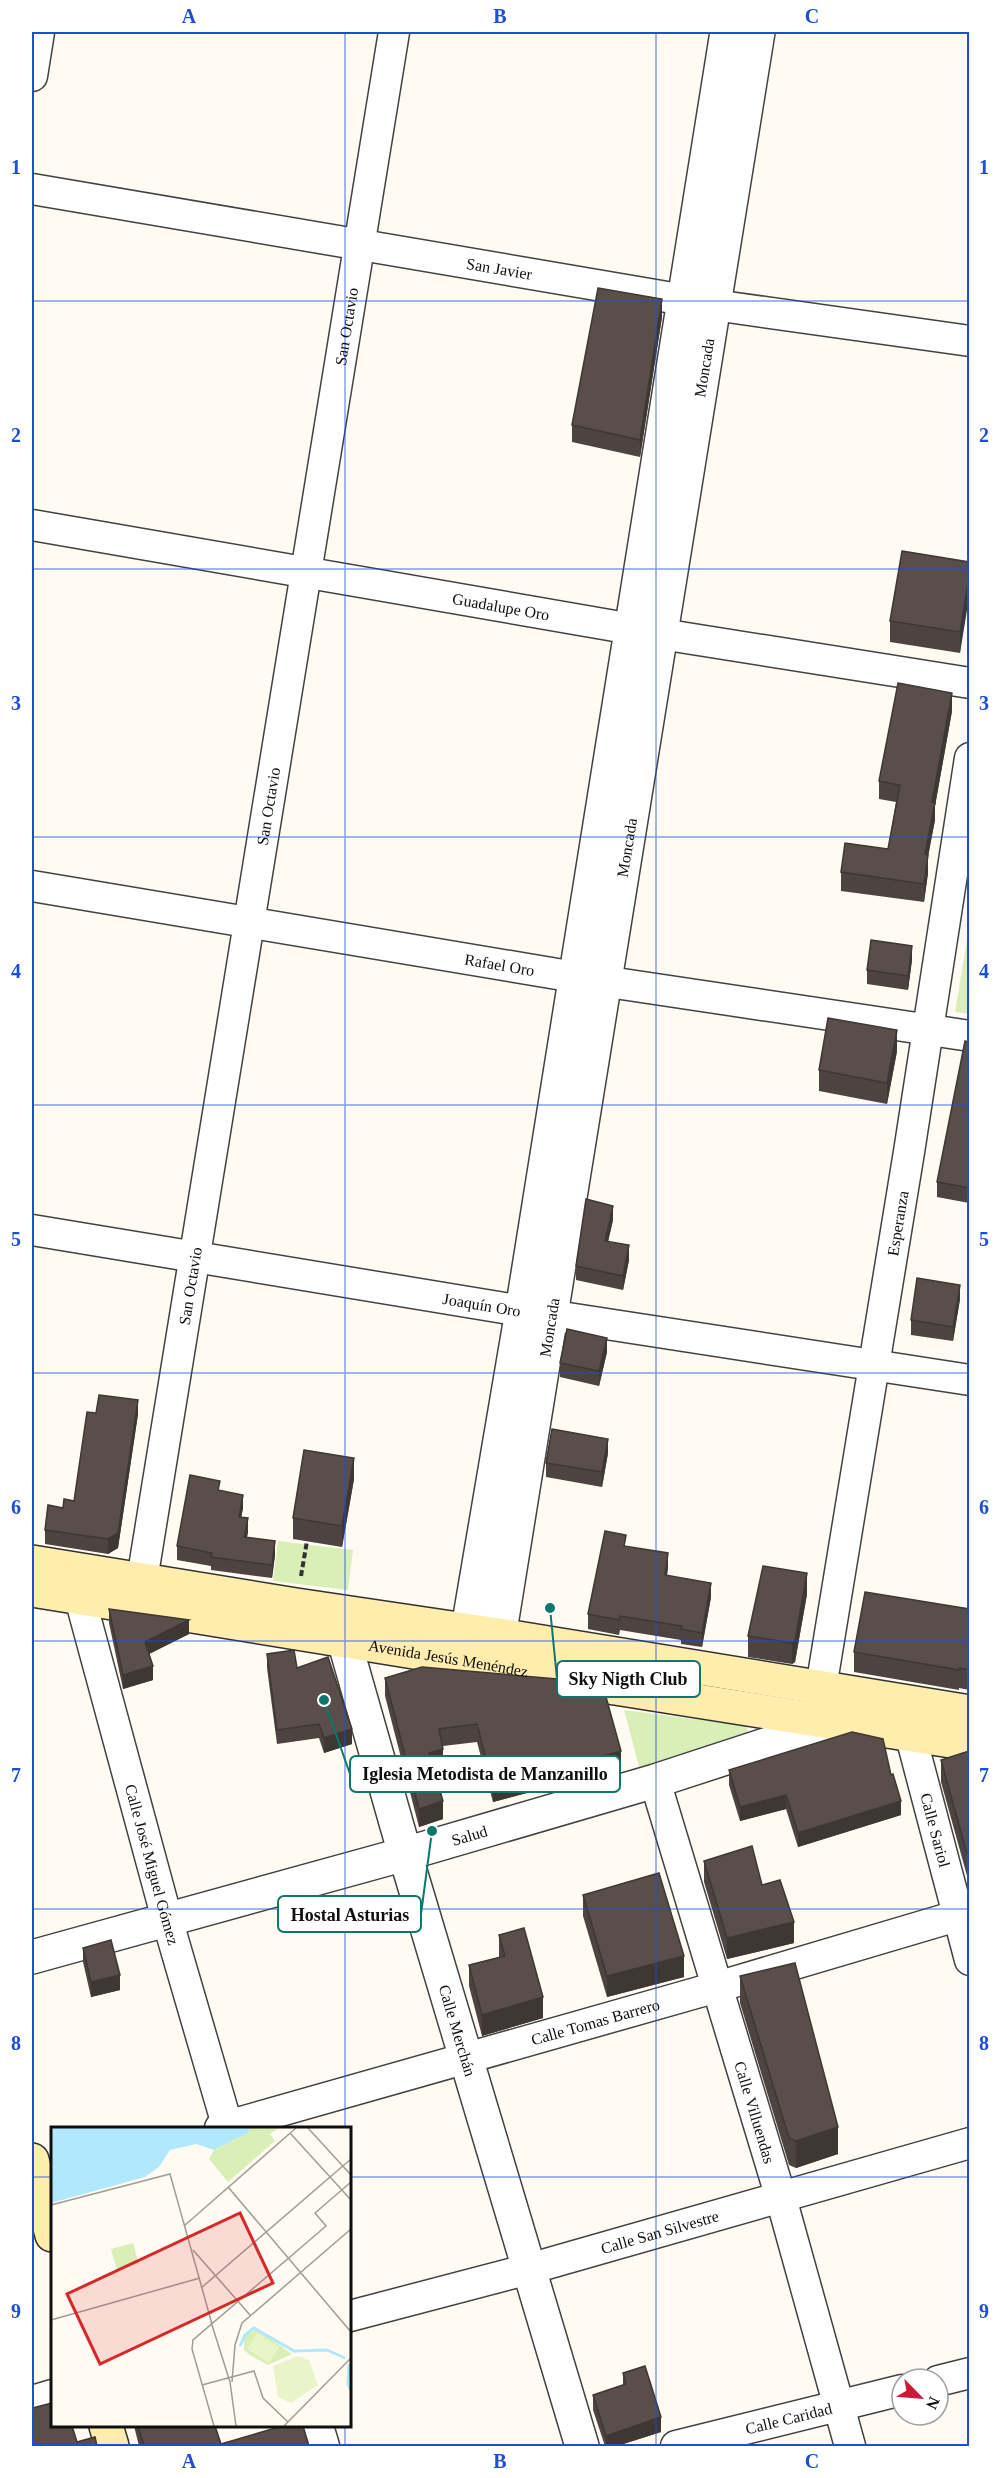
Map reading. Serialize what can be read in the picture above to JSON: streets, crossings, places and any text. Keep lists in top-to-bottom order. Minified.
{"streets":{"main road":["Avenida Jesús Menéndez"],"street":["San Javier","San Octavio","Moncada","Guadalupe Oro","Rafael Oro","Esperanza","Joaquín Oro","Calle Sariol","Salud","Calle José Miguel Gómez","Calle Tomas Barrero","Calle Merchán","Calle Villuendas","Calle San Silvestre","Calle Caridad"]},"crossings":[["San Javier","San Octavio"],["San Javier","Moncada"],["San Octavio","Guadalupe Oro"],["San Octavio","Rafael Oro"],["San Octavio","Joaquín Oro"],["San Octavio","Avenida Jesús Menéndez"],["Moncada","Guadalupe Oro"],["Moncada","Rafael Oro"],["Moncada","Joaquín Oro"],["Moncada","Avenida Jesús Menéndez"],["Rafael Oro","Esperanza"],["Esperanza","Joaquín Oro"],["Esperanza","Avenida Jesús Menéndez"],["Avenida Jesús Menéndez","Calle Sariol"],["Avenida Jesús Menéndez","Salud"],["Avenida Jesús Menéndez","Calle José Miguel Gómez"],["Avenida Jesús Menéndez","Calle Merchán"],["Calle Sariol","Calle Tomas Barrero"],["Salud","Calle José Miguel Gómez"],["Salud","Calle Merchán"],["Salud","Calle Villuendas"],["Calle Tomas Barrero","Calle Merchán"],["Calle Tomas Barrero","Calle Villuendas"],["Calle Merchán","Calle San Silvestre"],["Calle Villuendas","Calle San Silvestre"],["Calle Villuendas","Calle Caridad"]],"places":["Sky Nigth Club","Iglesia Metodista de Manzanillo","Hostal Asturias"],"north":"bottom right","grid":{"columns":["A","B","C"],"rows":["1","2","3","4","5","6","7","8","9"]}}
